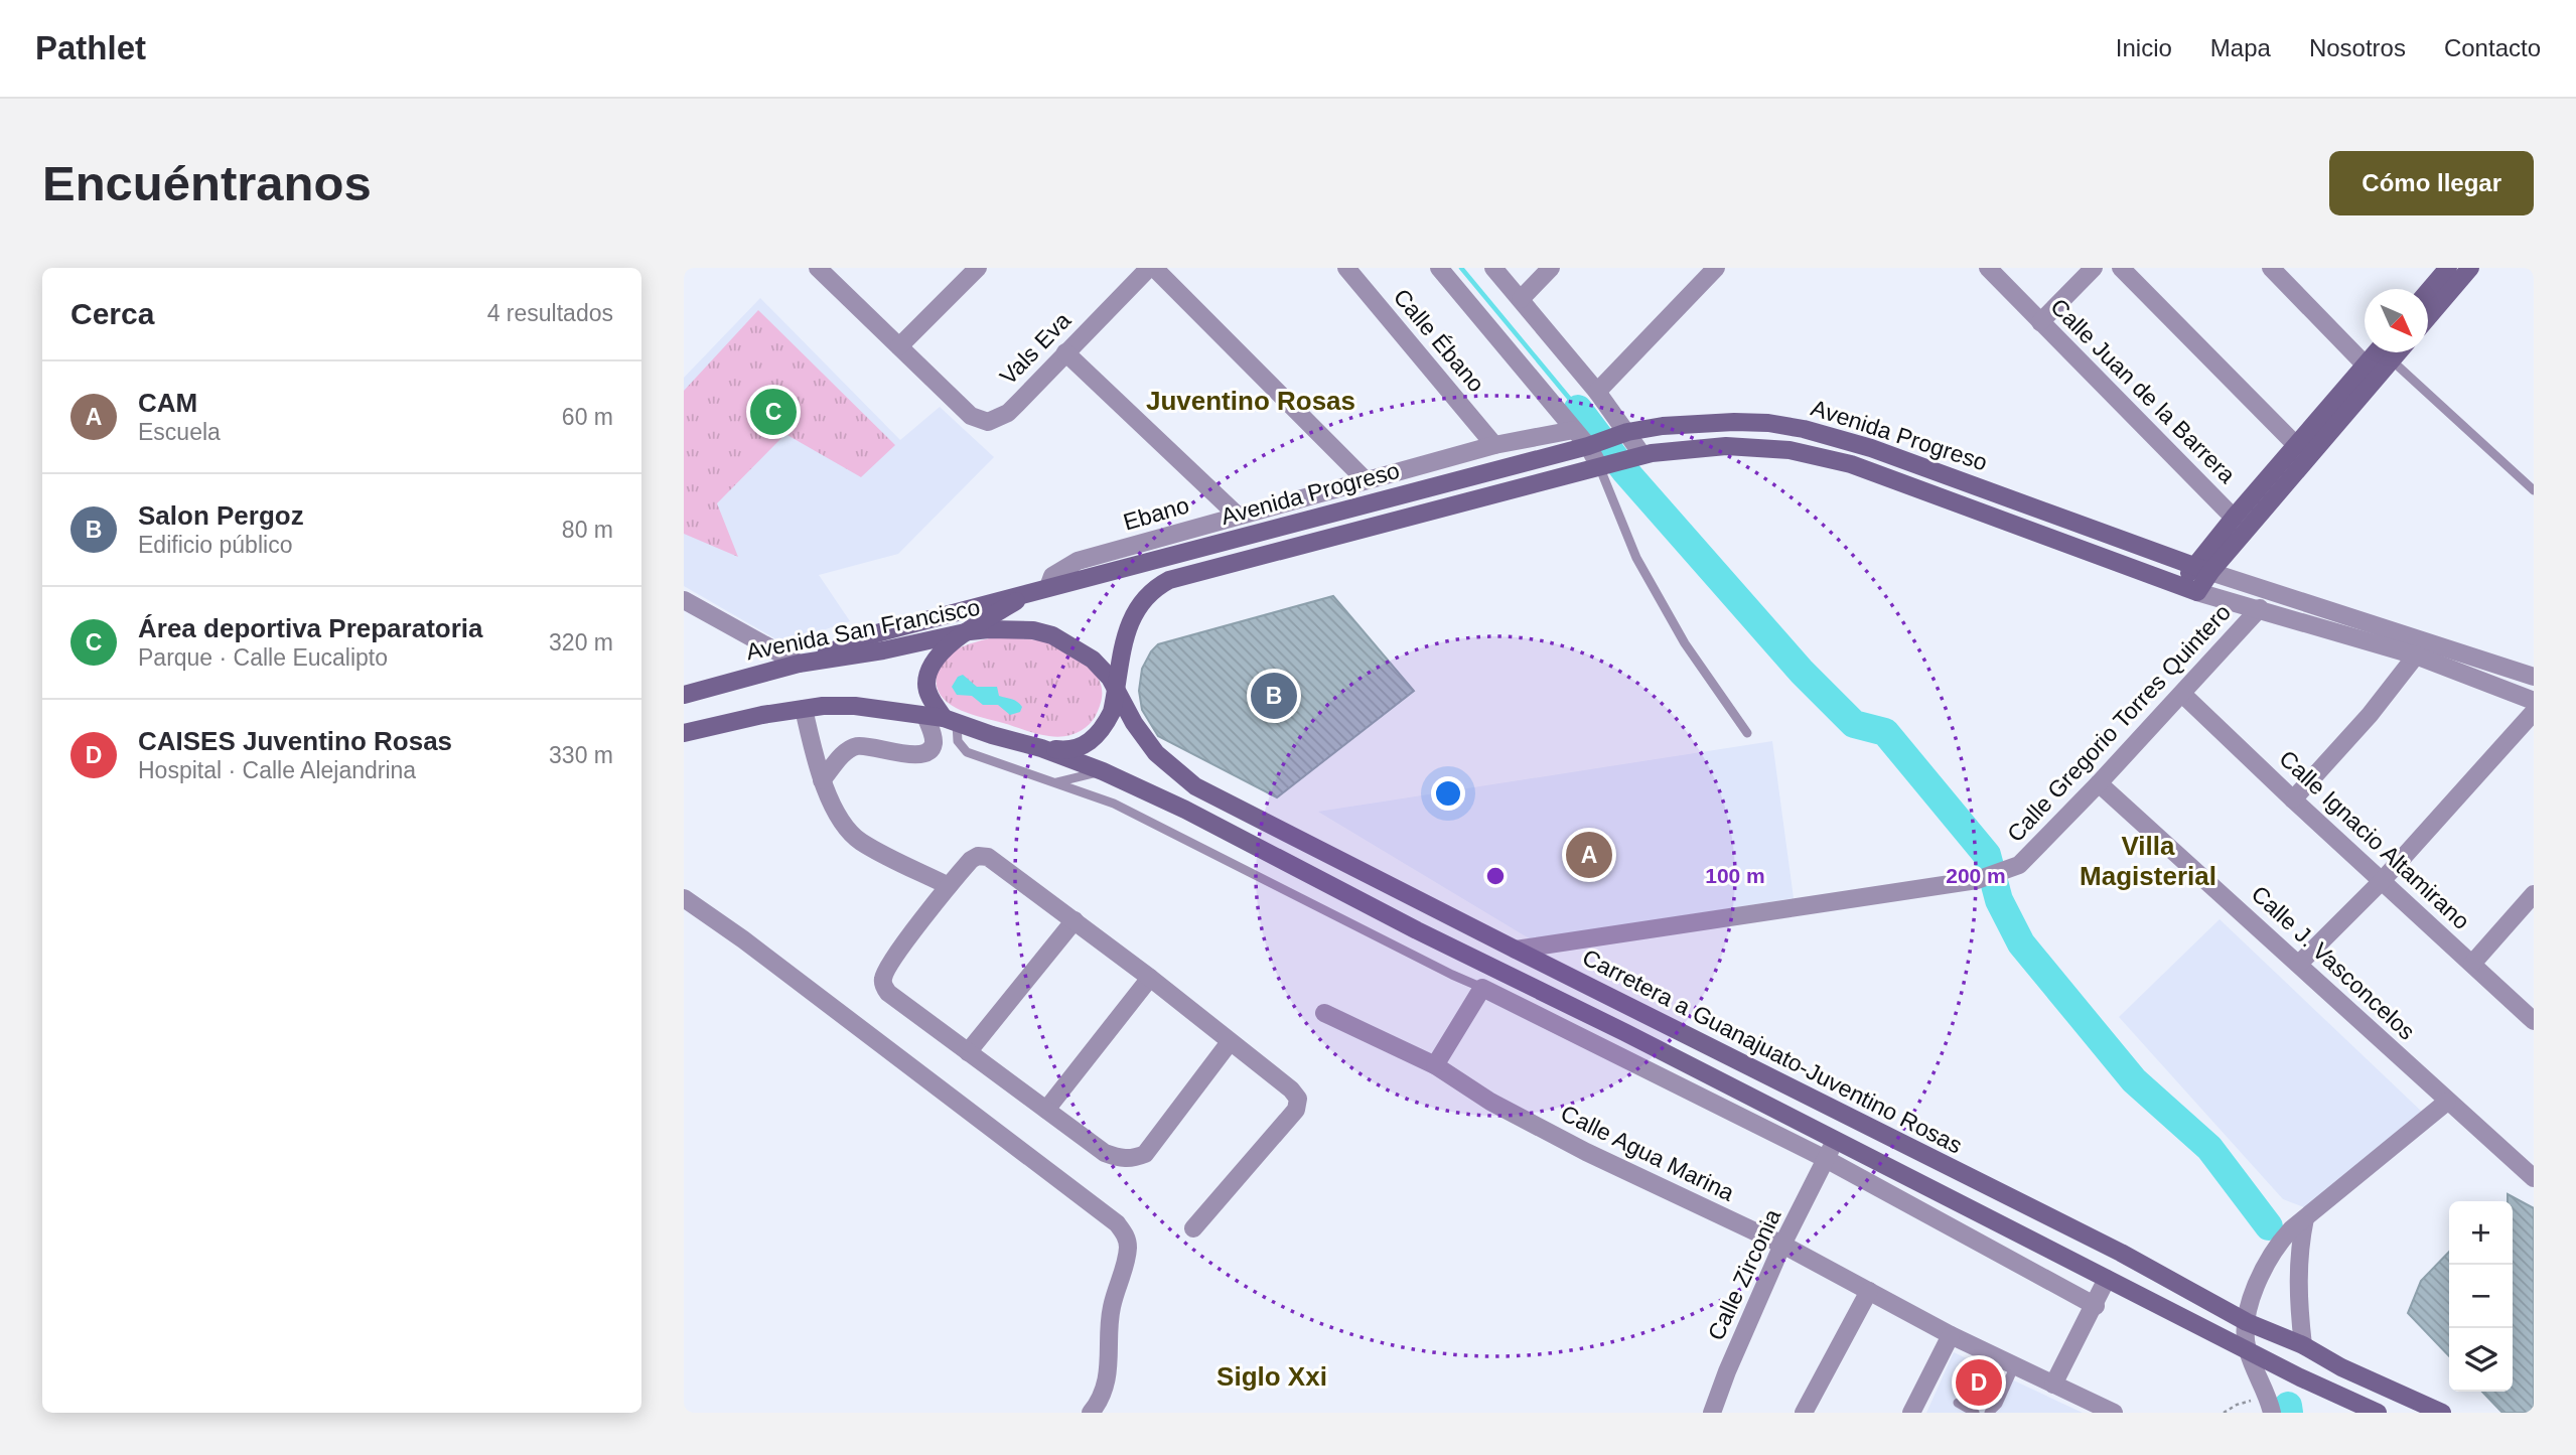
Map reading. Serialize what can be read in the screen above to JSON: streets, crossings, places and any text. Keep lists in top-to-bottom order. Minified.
{"streets":{"main road":["Avenida Progreso","Avenida San Francisco","Carretera a Guanajuato-Juventino Rosas"],"street":["Calle Ébano","Vals Eva","Calle Juan de la Barrera","Ebano","Calle Gregorio Torres Quintero","Calle Ignacio Altamirano","Calle J. Vasconcelos","Calle Agua Marina","Calle Zirconia"]},"crossings":[["Calle Ébano","Ebano"],["Avenida Progreso","Ebano"],["Avenida Progreso","Avenida San Francisco"],["Avenida Progreso","Calle Gregorio Torres Quintero"],["Avenida Progreso","Carretera a Guanajuato-Juventino Rosas"],["Avenida San Francisco","Carretera a Guanajuato-Juventino Rosas"],["Calle Gregorio Torres Quintero","Calle Ignacio Altamirano"],["Calle Gregorio Torres Quintero","Calle J. Vasconcelos"],["Calle Gregorio Torres Quintero","Carretera a Guanajuato-Juventino Rosas"],["Calle Agua Marina","Calle Zirconia"]],"districts":["Juventino Rosas","Villa Magisterial","Siglo Xxi"],"north":"bottom right","page":{"header":"Pathlet","nav":["Inicio","Mapa","Nosotros","Contacto"],"buttons":"Cómo llegar","title":"Encuéntranos","heading":["Cerca","4 resultados"],"list":[{"mark":"A","name":"CAM","note":"Escuela","value":"60 m"},{"mark":"B","name":"Salon Pergoz","note":"Edificio público","value":"80 m"},{"mark":"C","name":"Área deportiva Preparatoria","note":"Parque · Calle Eucalipto","value":"320 m"},{"mark":"D","name":"CAISES Juventino Rosas","note":"Hospital · Calle Alejandrina","value":"330 m"}],"pins":["C","B","A","D"],"map_buttons":["+","−"]},"rings":["100 m","200 m"]}
